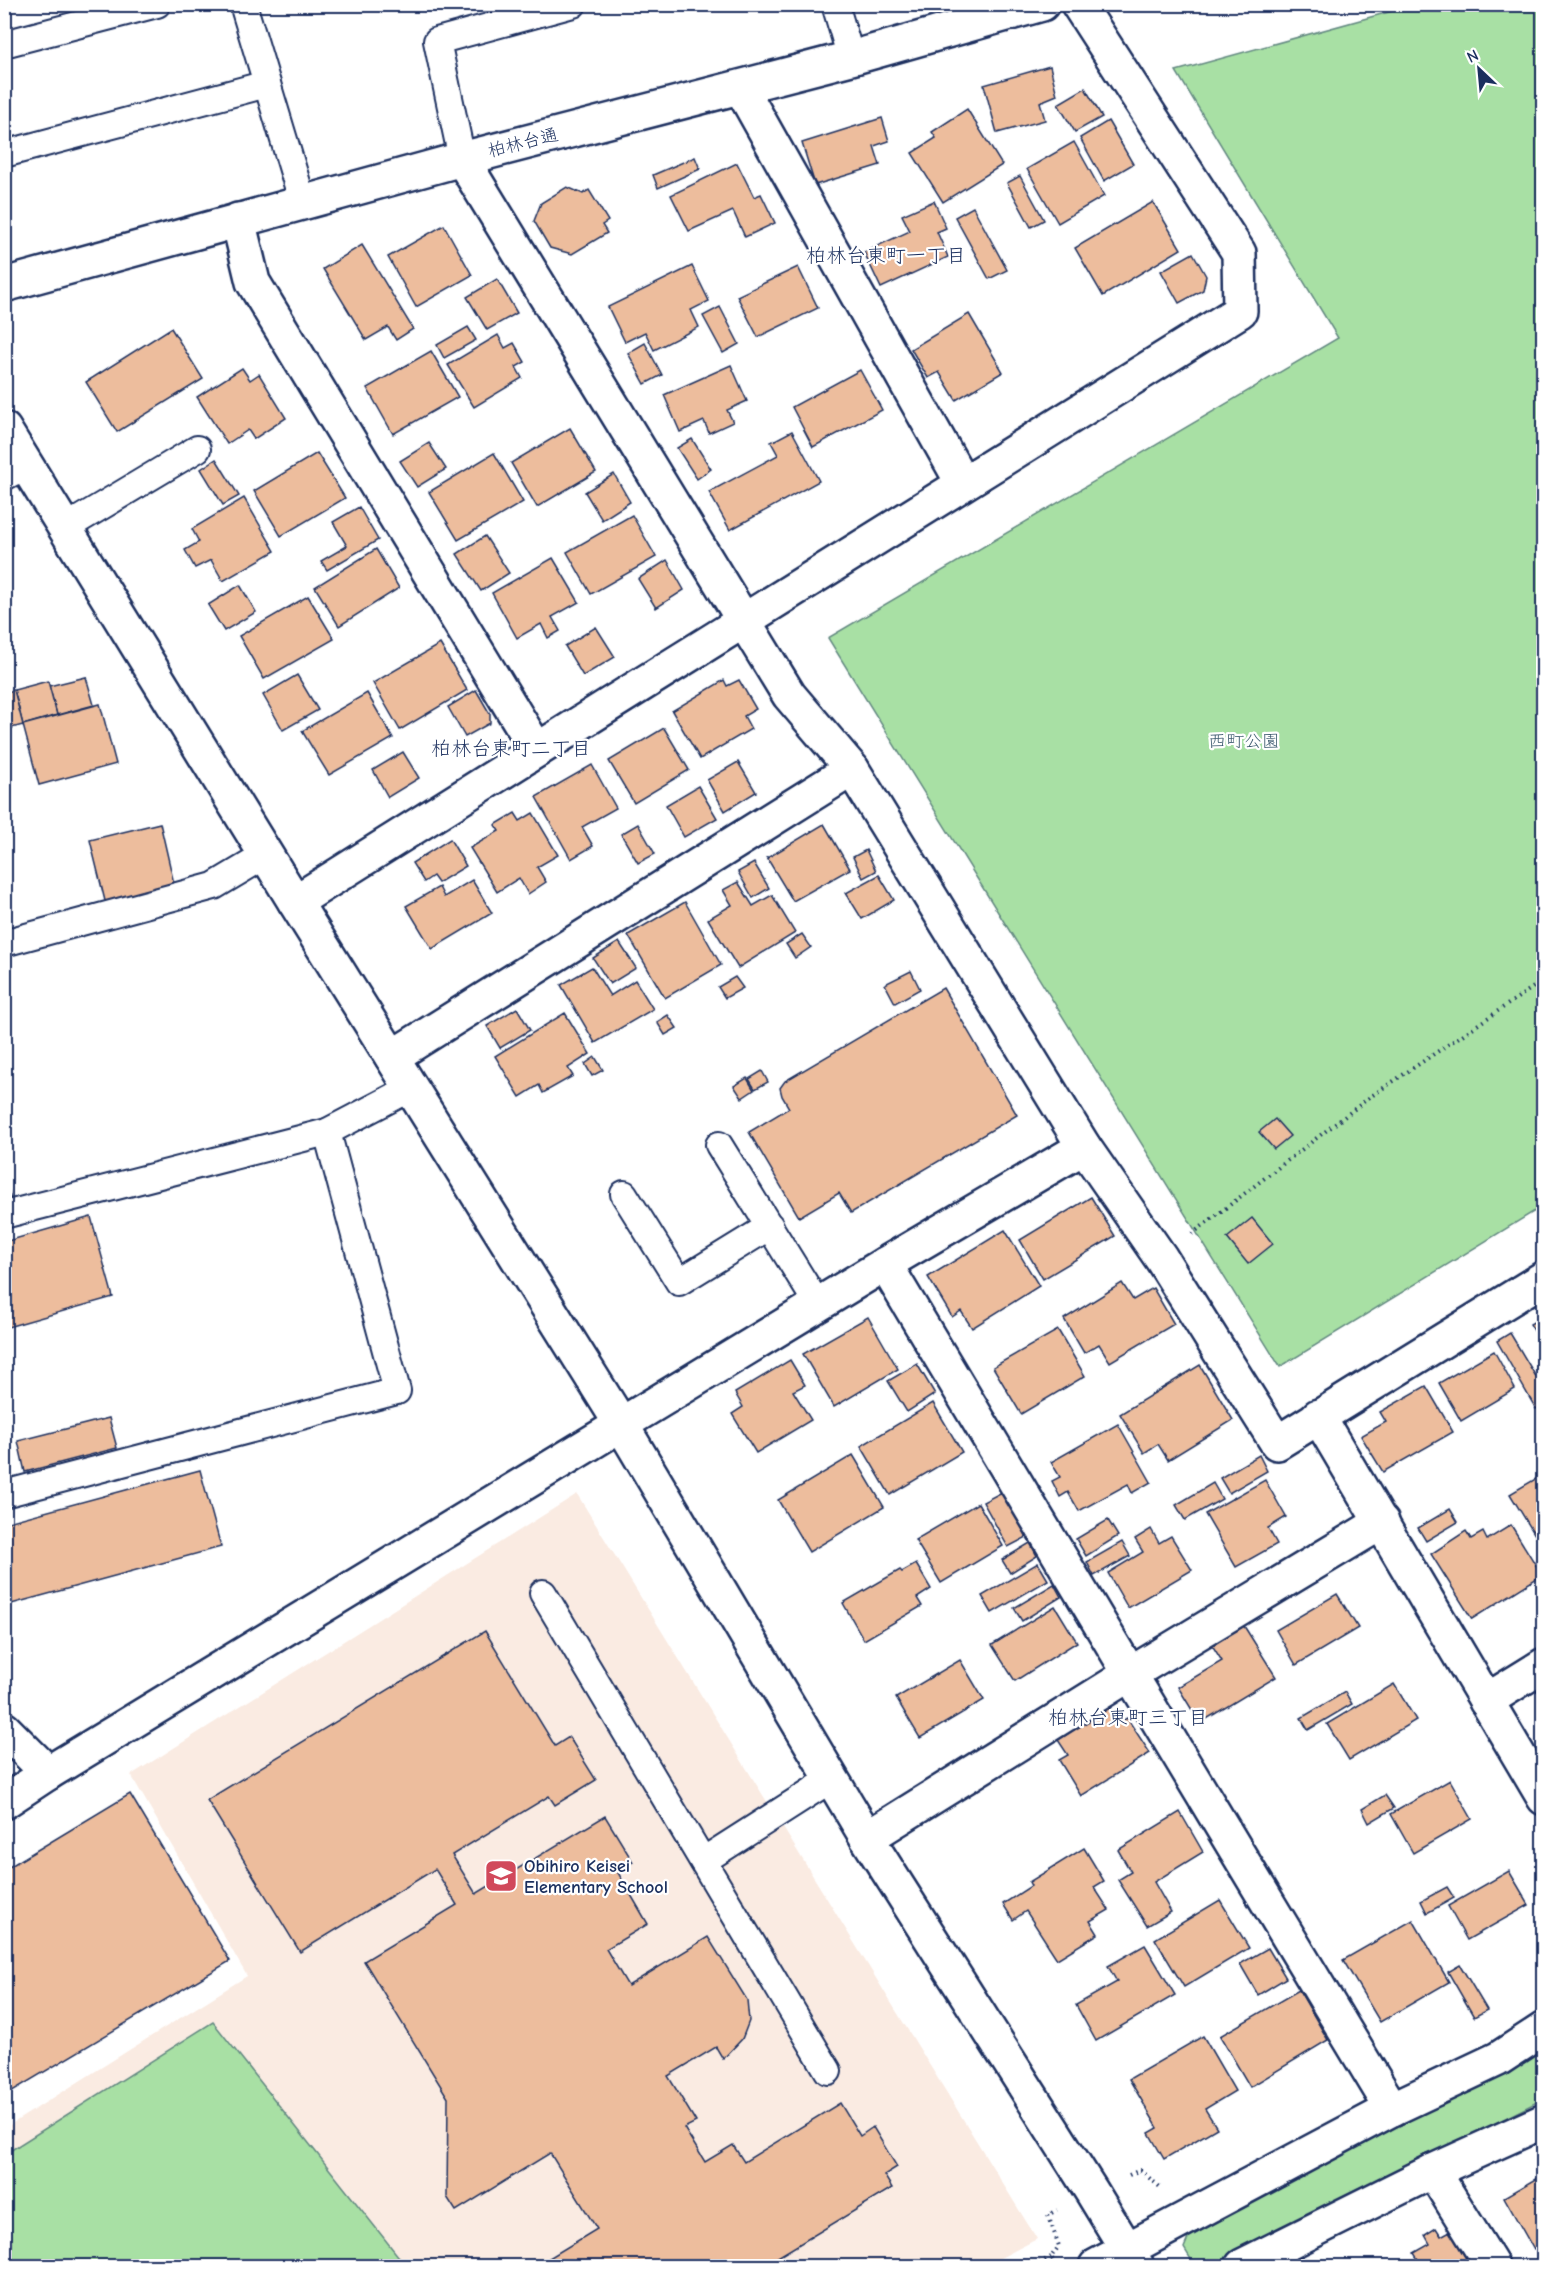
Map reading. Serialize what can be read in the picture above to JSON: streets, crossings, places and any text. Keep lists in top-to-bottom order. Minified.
{"streets":{"street":["柏林台通"]},"districts":["柏林台東町一丁目","柏林台東町二丁目","柏林台東町三丁目"],"parks":["西町公園"],"places":{"school or university":["Obihiro Keisei Elementary School"]},"north":"top left"}
